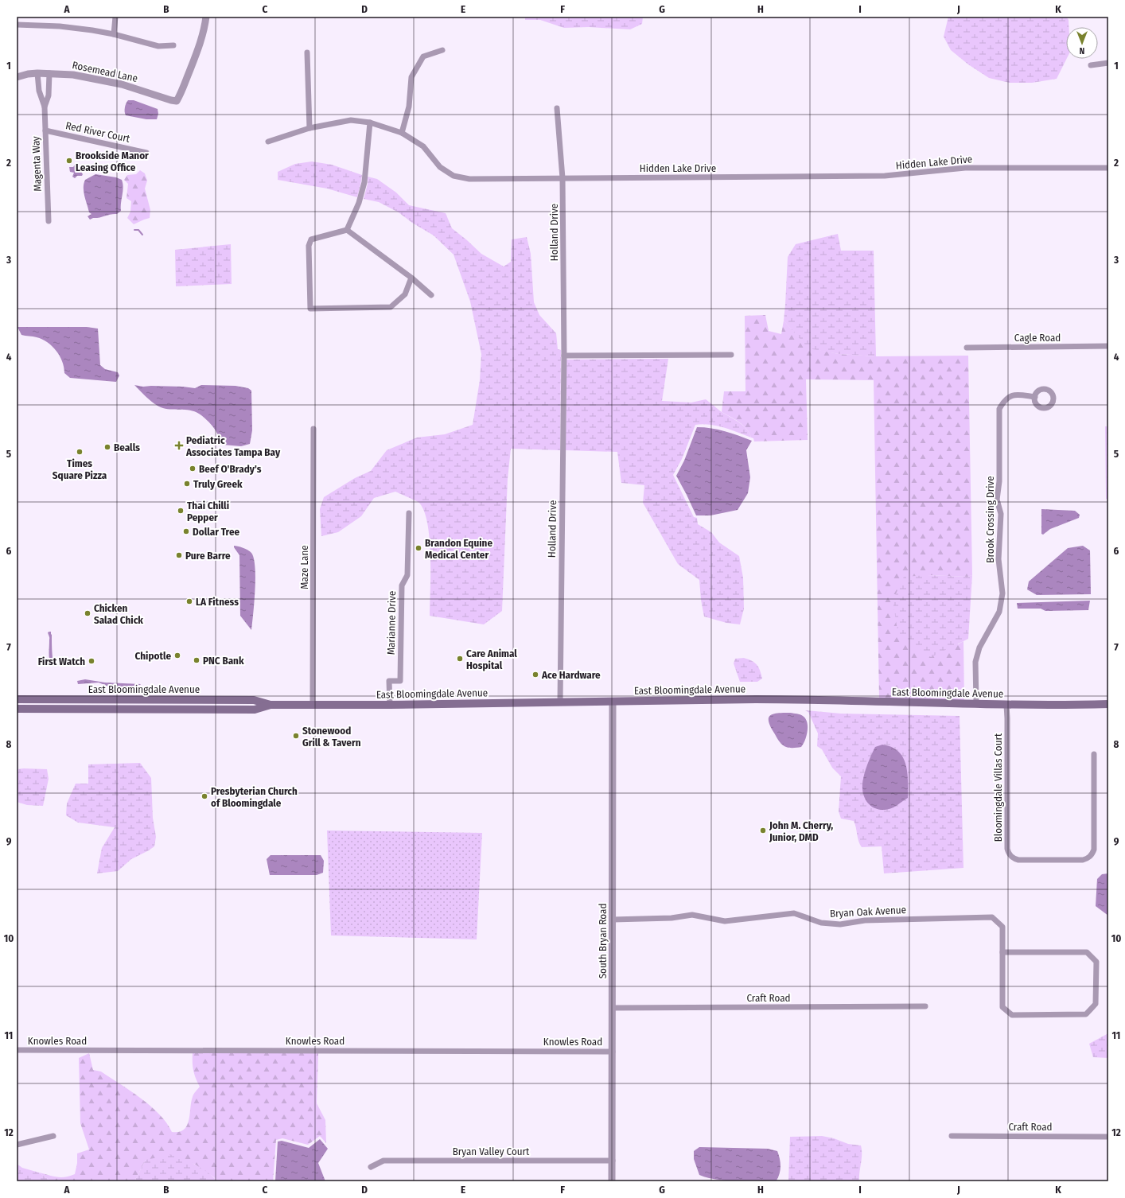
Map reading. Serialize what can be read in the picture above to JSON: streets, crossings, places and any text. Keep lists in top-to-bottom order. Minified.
{"streets":{"main road":["East Bloomingdale Avenue"],"street":["Rosemead Lane","Red River Court","Hidden Lake Drive","Magenta Way","Holland Drive","Cagle Road","Brook Crossing Drive","Maze Lane","Marianne Drive","Bloomingdale Villas Court","Bryan Oak Avenue","South Bryan Road","Craft Road","Knowles Road","Bryan Valley Court"]},"crossings":[["Rosemead Lane","Magenta Way"],["Red River Court","Magenta Way"],["Hidden Lake Drive","Holland Drive"],["Holland Drive","East Bloomingdale Avenue"],["Brook Crossing Drive","East Bloomingdale Avenue"],["Maze Lane","East Bloomingdale Avenue"],["Marianne Drive","East Bloomingdale Avenue"],["East Bloomingdale Avenue","Bloomingdale Villas Court"],["East Bloomingdale Avenue","South Bryan Road"],["Bryan Oak Avenue","South Bryan Road"],["South Bryan Road","Craft Road"],["South Bryan Road","Knowles Road"],["South Bryan Road","Bryan Valley Court"]],"places":{"other":["Brookside Manor Leasing Office","Bealls","Times Square Pizza","Beef O'Brady's","Truly Greek","Thai Chilli Pepper","Dollar Tree","Brandon Equine Medical Center","Pure Barre","LA Fitness","Chicken Salad Chick","Chipotle","Care Animal Hospital","PNC Bank","First Watch","Ace Hardware","Stonewood Grill & Tavern","Presbyterian Church of Bloomingdale","John M. Cherry, Junior, DMD"],"health":["Pediatric Associates Tampa Bay"]},"north":"bottom","grid":{"columns":["A","B","C","D","E","F","G","H","I","J","K"],"rows":["1","2","3","4","5","6","7","8","9","10","11","12"]}}
